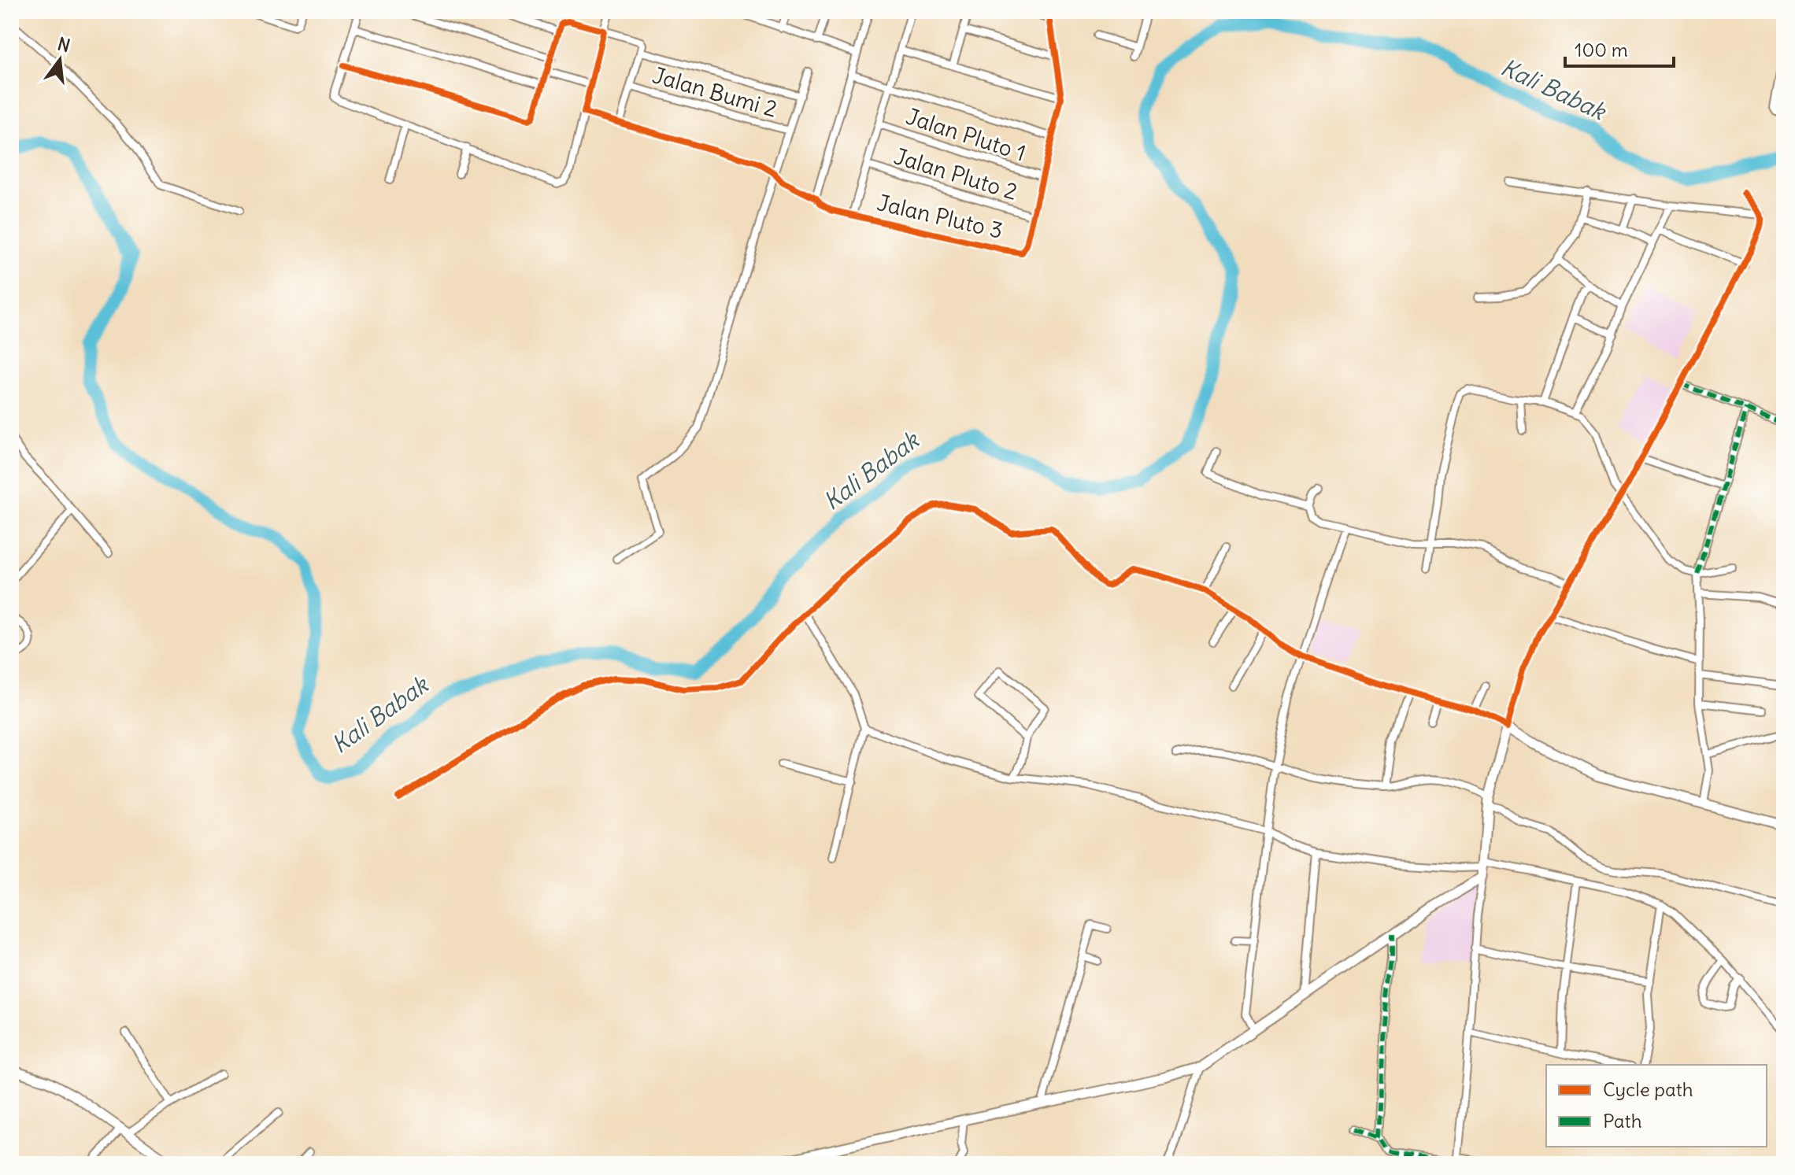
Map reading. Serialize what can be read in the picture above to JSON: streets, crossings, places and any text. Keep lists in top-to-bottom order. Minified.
{"streets":{"street":["Jalan Bumi 2","Jalan Pluto 1","Jalan Pluto 2","Jalan Pluto 3"]},"crossings":[["Jalan Pluto 2","Jalan Pluto 3"]],"water":["Kali Babak"],"legend":["Cycle path","Path"],"scale_bar":"100 m","north":"top"}
